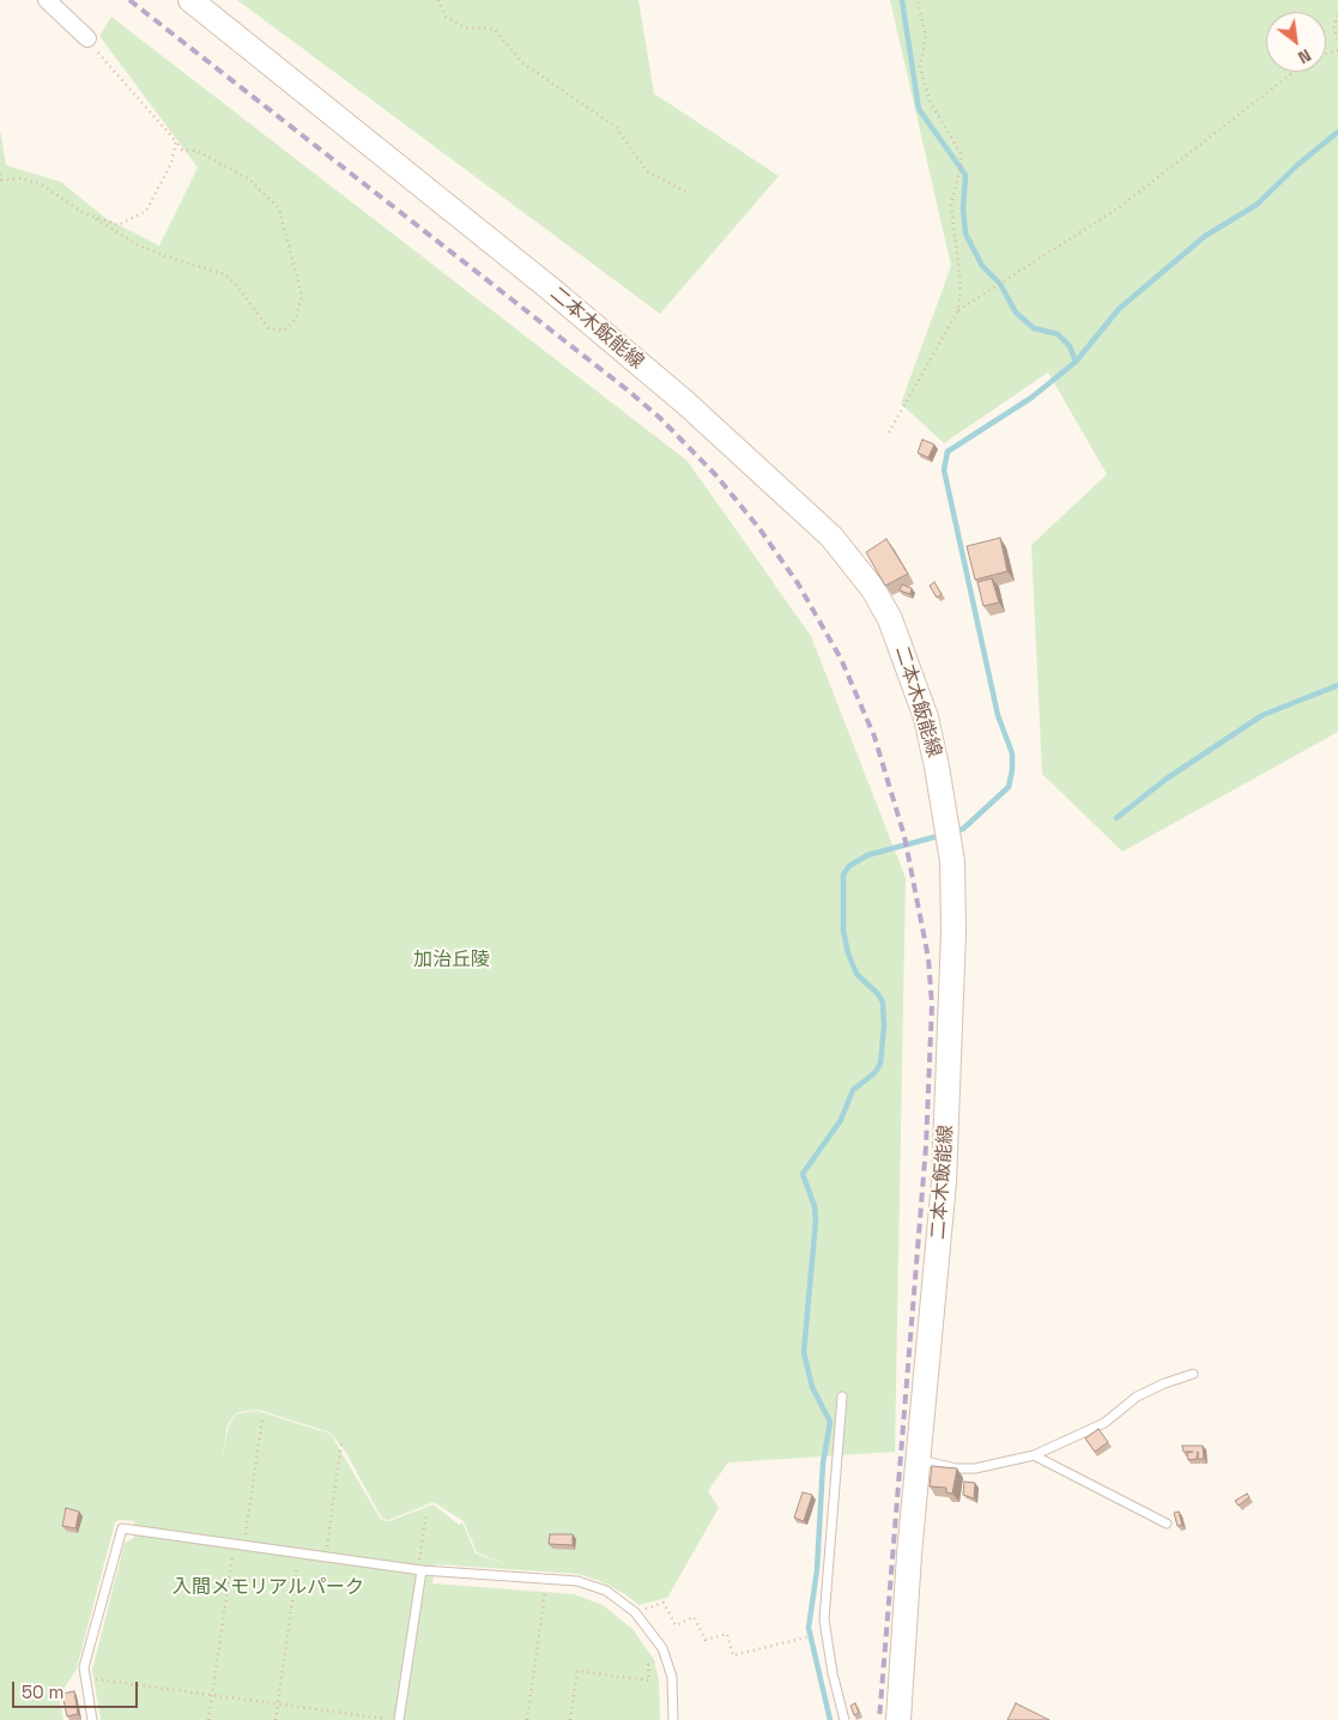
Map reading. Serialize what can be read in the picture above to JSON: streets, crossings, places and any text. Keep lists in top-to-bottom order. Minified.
{"streets":{"main road":["二本木飯能線"]},"parks":["加治丘陵","入間メモリアルパーク"],"scale_bar":"50 m","north":"bottom right"}
